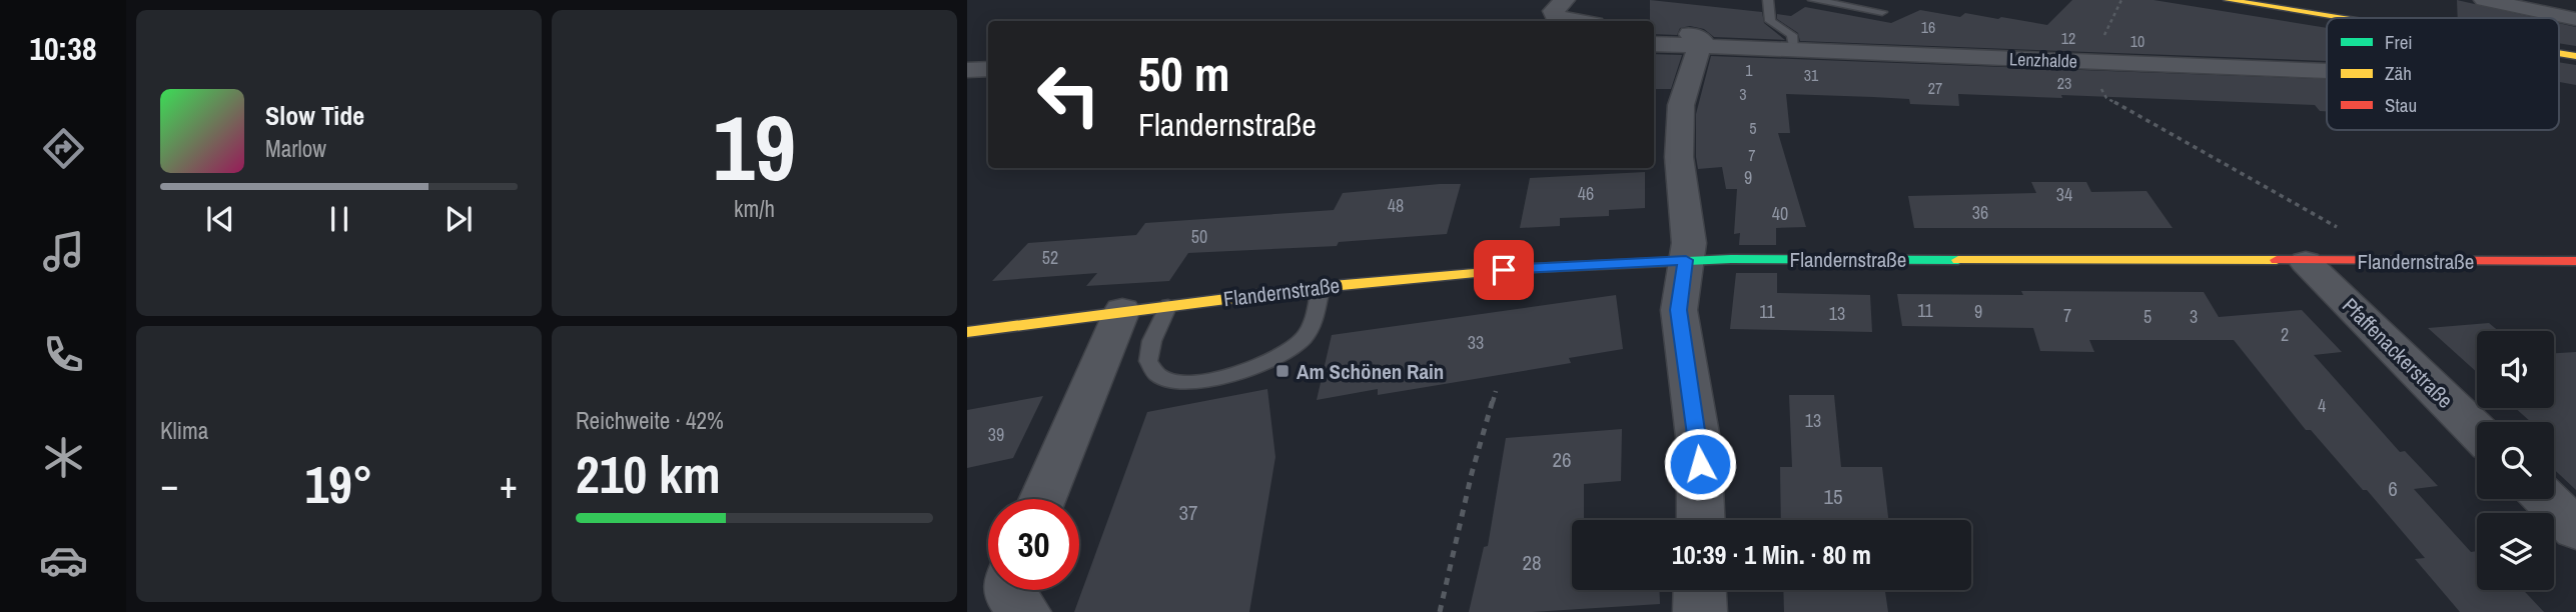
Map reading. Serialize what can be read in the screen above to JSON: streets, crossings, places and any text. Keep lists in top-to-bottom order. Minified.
{"streets":{"street":["Lenzhalde","Flandernstraße","Pfaffenackerstraße"]},"crossings":[["Flandernstraße","Pfaffenackerstraße"]],"places":{"transit":["Am Schönen Rain"]},"house_numbers":["16","12","10","1","31","23","27","3","5","7","9","46","34","48","36","40","50","52","11","11","9","13","7","5","3","2","33","4","13","39","26","6","15","37","28"],"legend":["Frei","Zäh","Stau"],"page":{"tabs":"10:38","tile":[["19","km/h"],"Klima",["Reichweite · 42%","210 km"]],"turn":["50 m","Flandernstraße"],"song":["Slow Tide","Marlow"],"heat":["−","19°","+"],"limit":"30","trip":"10:39 · 1 Min. · 80 m"}}
